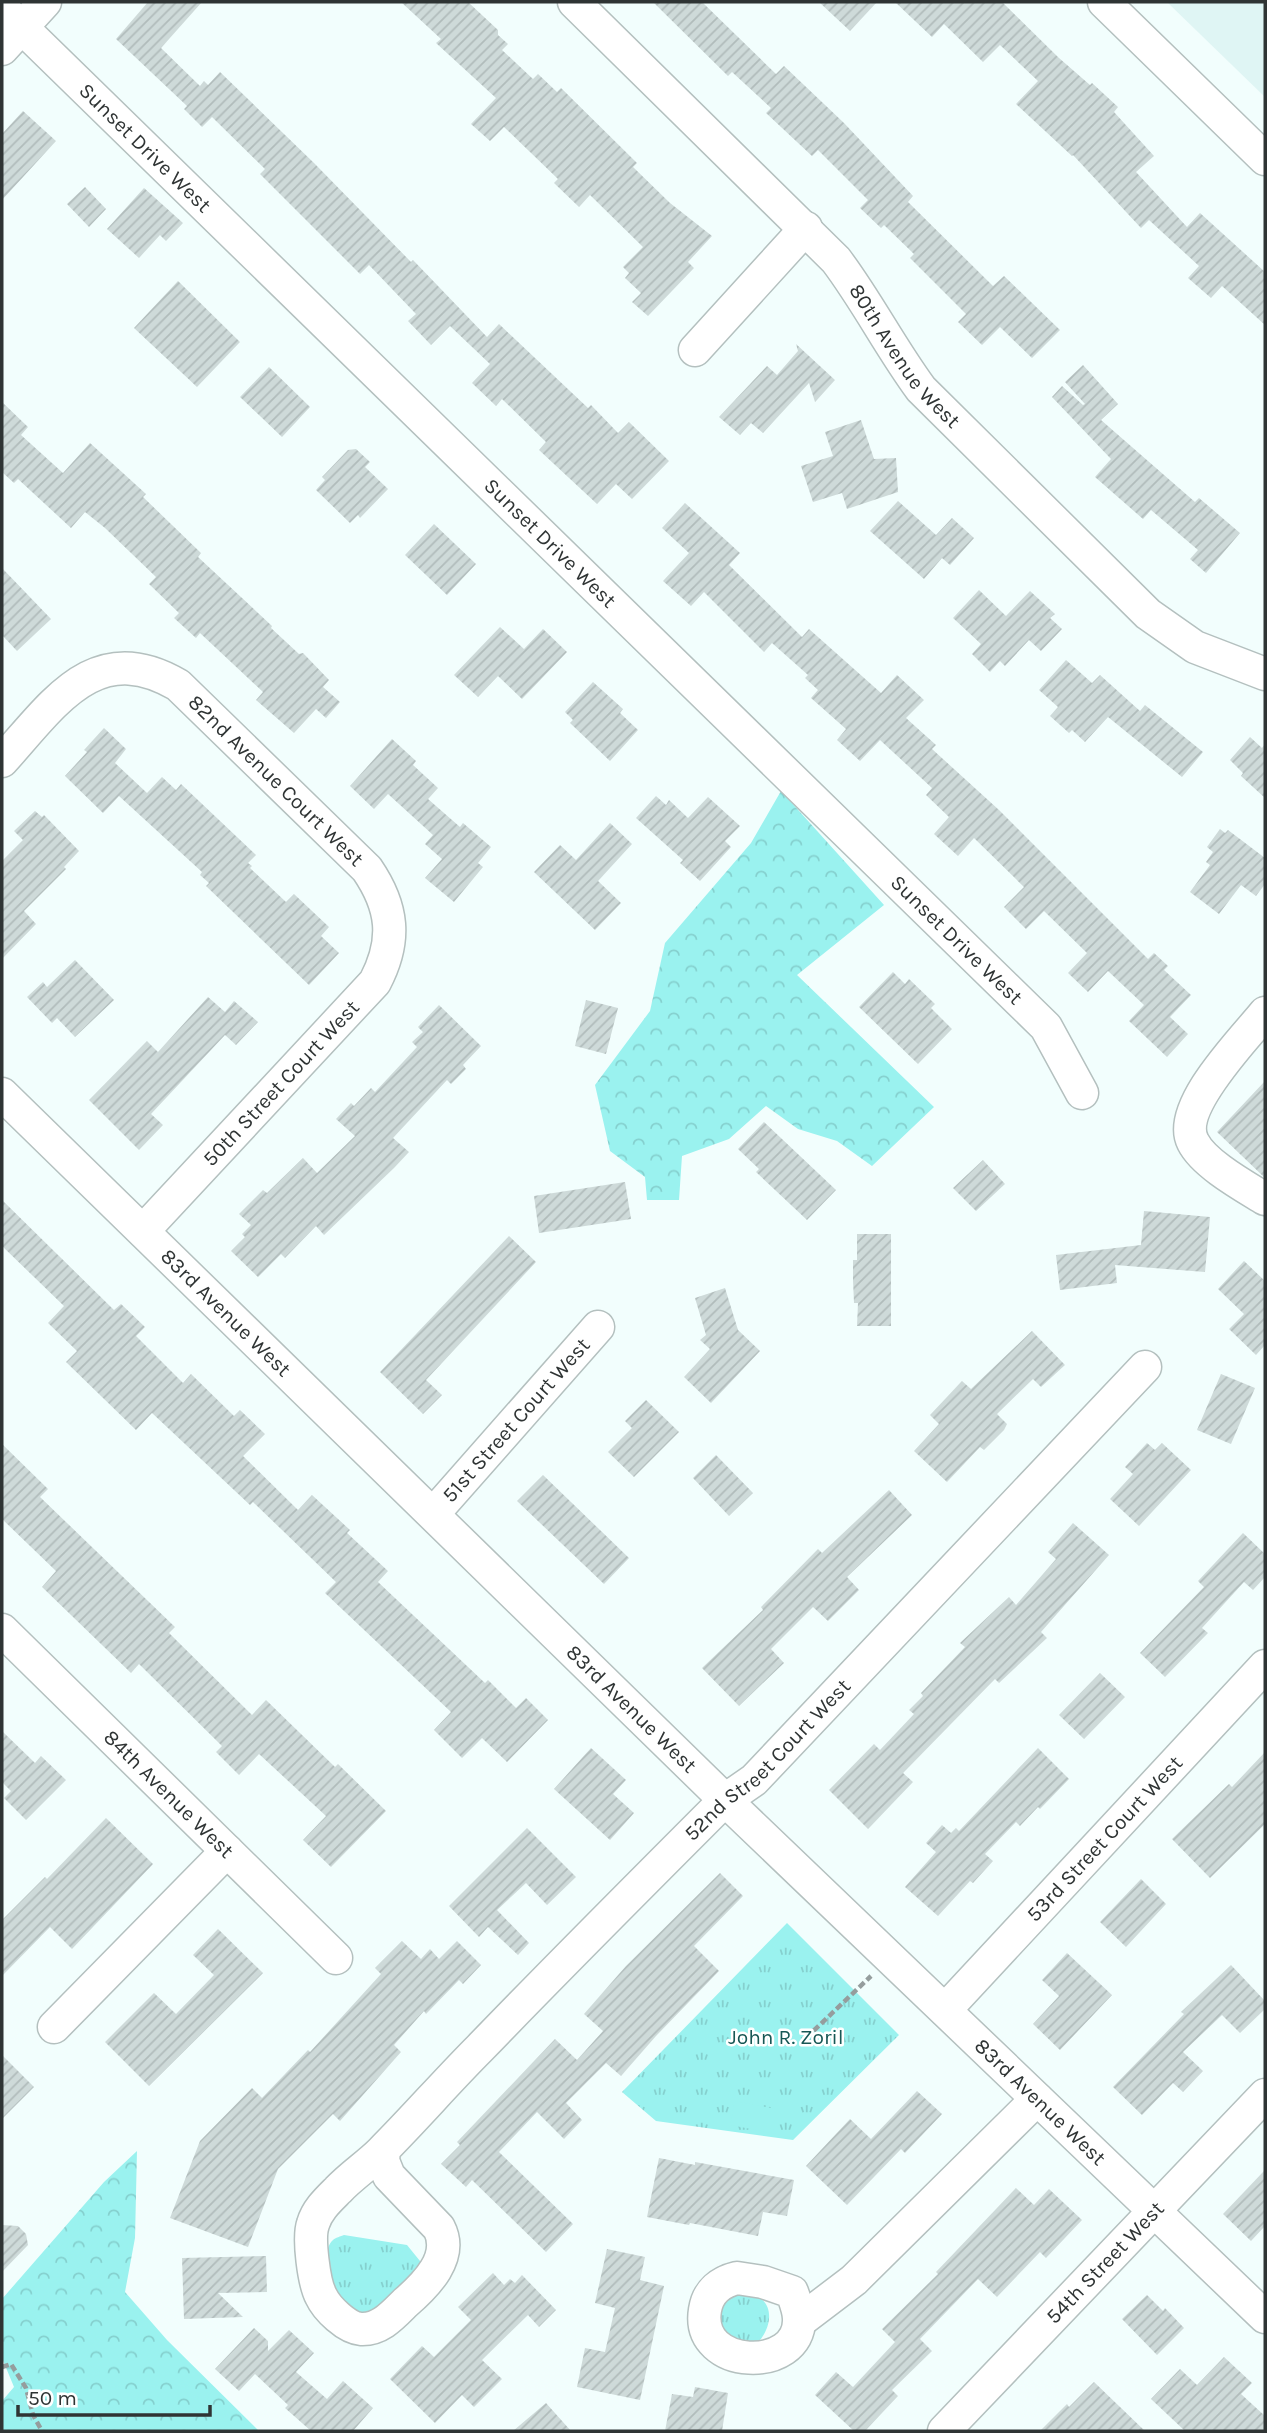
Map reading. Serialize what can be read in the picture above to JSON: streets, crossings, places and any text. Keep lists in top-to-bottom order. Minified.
{"streets":{"street":["Sunset Drive West","80th Avenue West","82nd Avenue Court West","50th Street Court West","83rd Avenue West","51st Street Court West","52nd Street Court West","84th Avenue West","53rd Street Court West","54th Street West"]},"crossings":[["82nd Avenue Court West","50th Street Court West"],["50th Street Court West","83rd Avenue West"],["83rd Avenue West","51st Street Court West"],["83rd Avenue West","52nd Street Court West"],["83rd Avenue West","53rd Street Court West"],["83rd Avenue West","54th Street West"]],"parks":["John R. Zoril"],"scale_bar":"50 m"}
